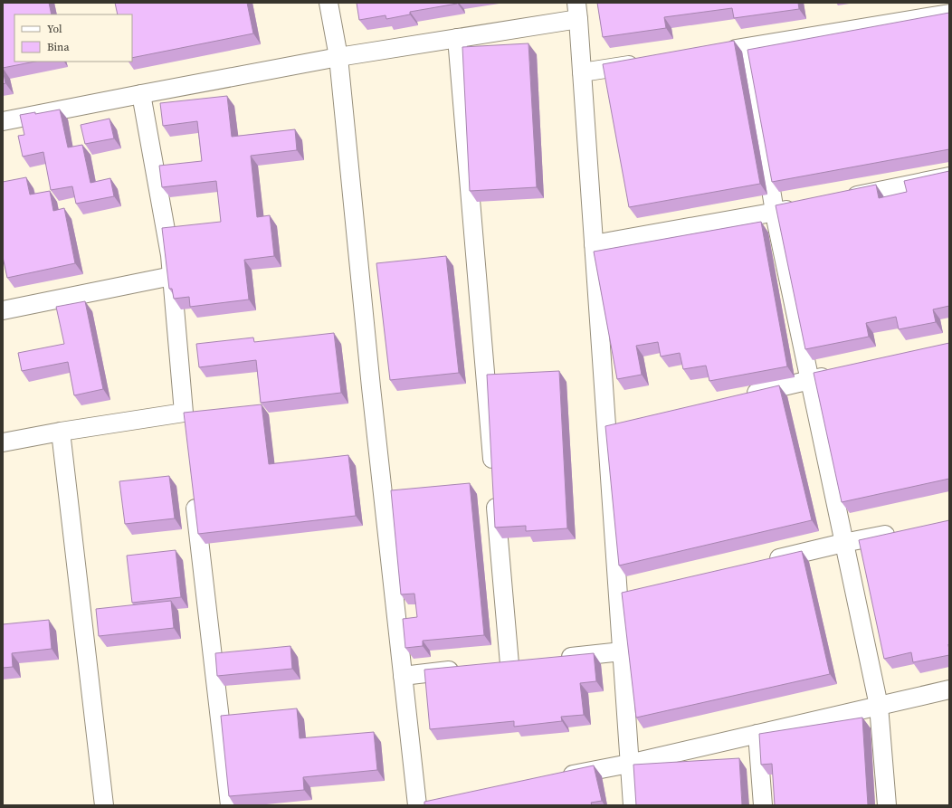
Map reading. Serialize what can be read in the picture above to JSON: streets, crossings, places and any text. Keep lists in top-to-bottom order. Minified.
{"legend":["Yol","Bina"]}
